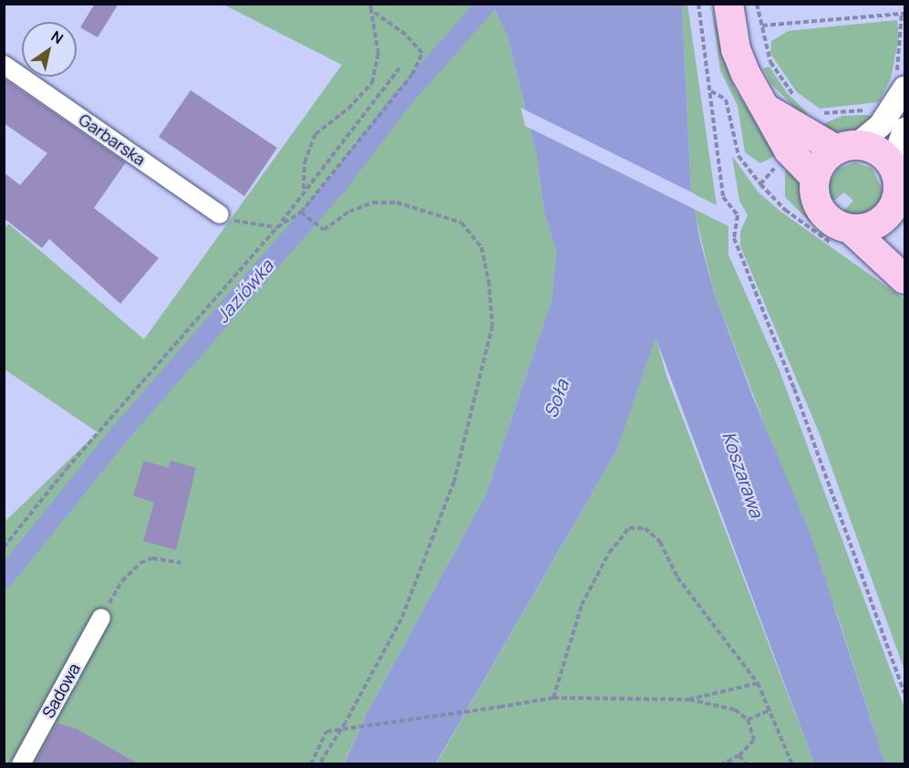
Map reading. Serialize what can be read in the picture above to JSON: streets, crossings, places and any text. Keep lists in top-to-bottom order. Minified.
{"streets":{"street":["Garbarska","Sadowa"]},"water":["Jaziówka","Soła","Koszarawa"],"north":"top right"}
